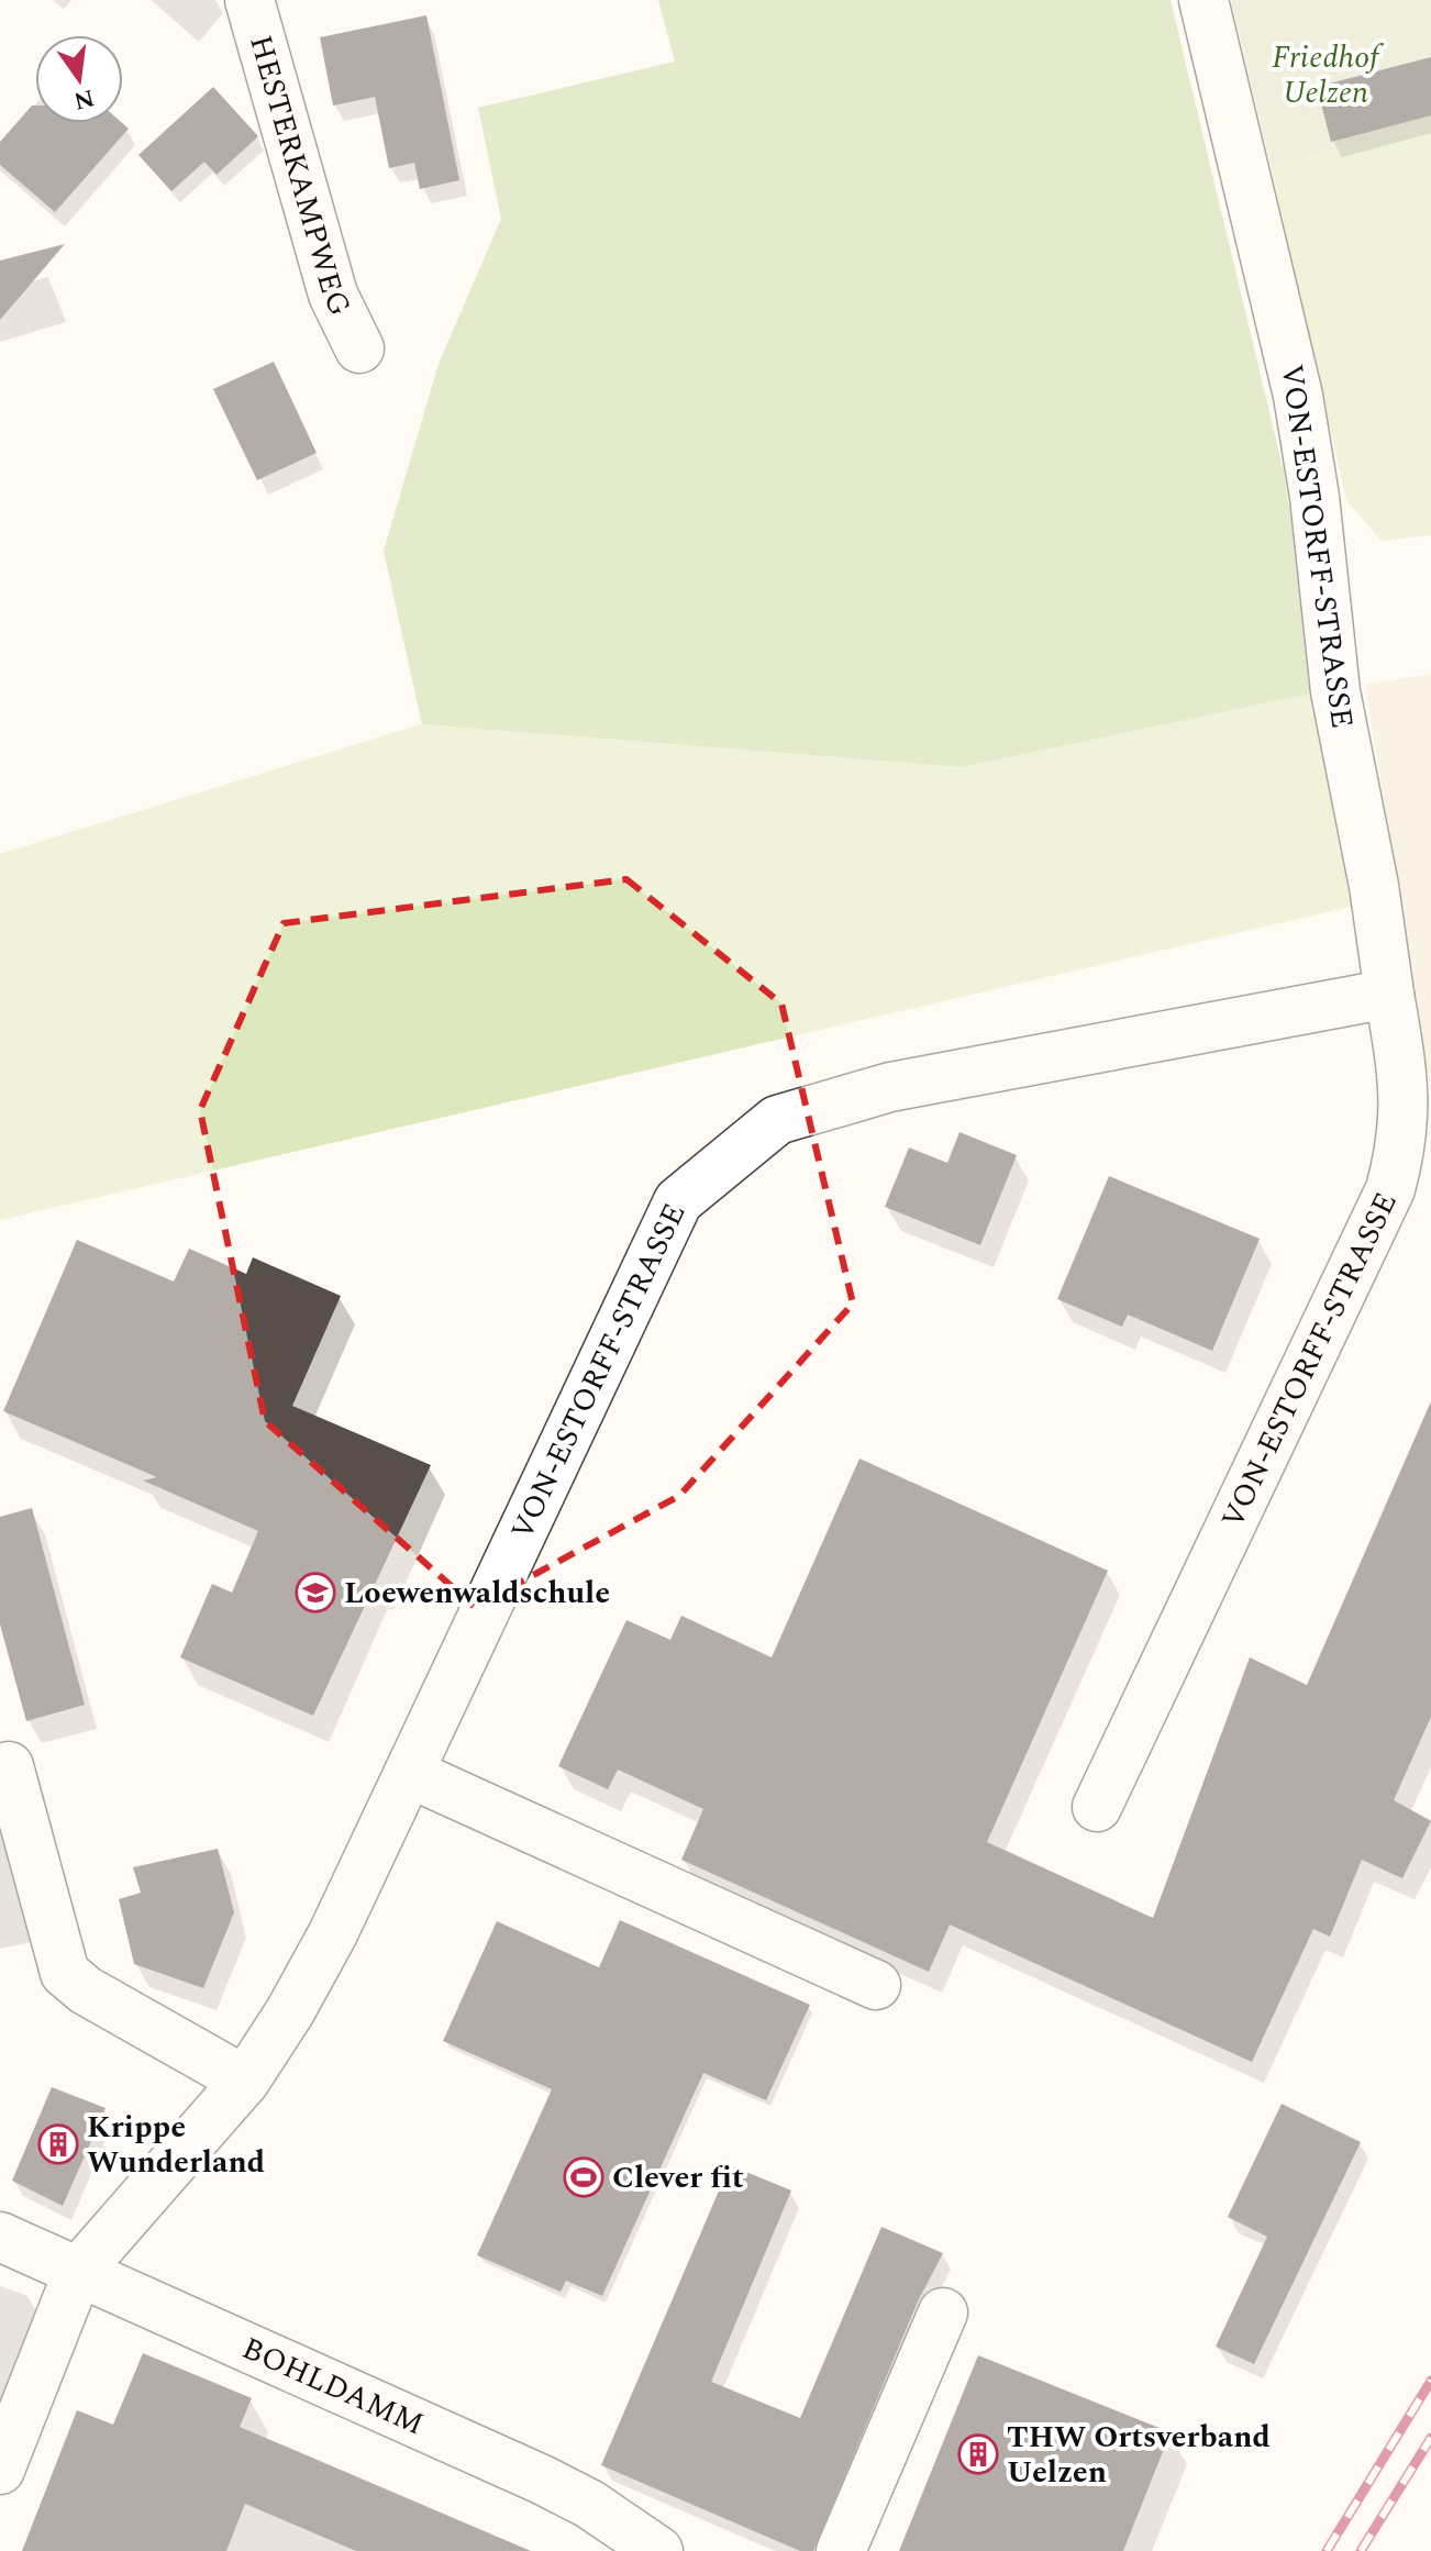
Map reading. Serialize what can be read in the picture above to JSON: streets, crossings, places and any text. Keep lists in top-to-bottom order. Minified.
{"streets":{"street":["HESTERKAMPWEG","VON-ESTORFF-STRASSE","BOHLDAMM"]},"crossings":[["VON-ESTORFF-STRASSE","BOHLDAMM"]],"parks":["Friedhof Uelzen"],"places":{"school or university":["Loewenwaldschule"],"building":["Krippe Wunderland","THW Ortsverband Uelzen"],"sports":["Clever fit"]},"north":"bottom"}
